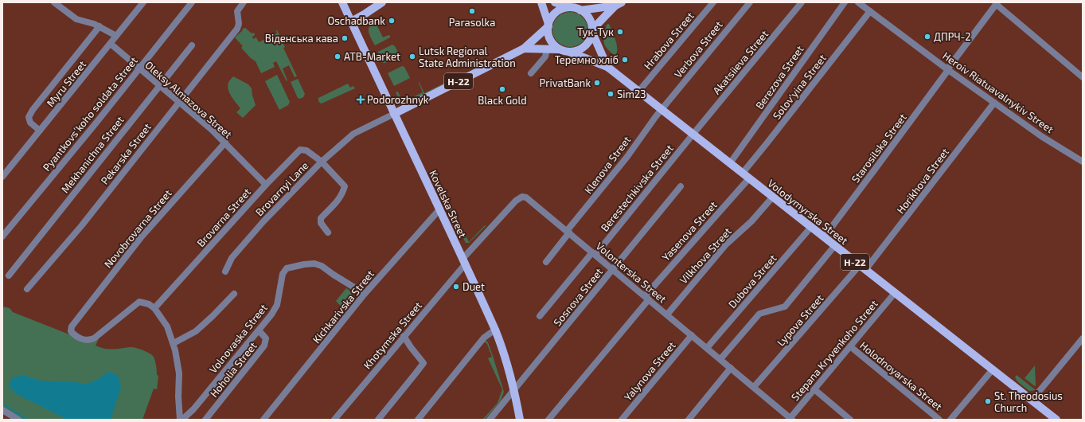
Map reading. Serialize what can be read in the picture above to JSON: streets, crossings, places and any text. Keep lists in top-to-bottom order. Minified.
{"streets":{"main road":["Н-22","Kovelska Street","Volodymyrska Street"],"street":["Hrabova Street","Verbova Street","Akatsiieva Street","Berezova Street","Myru Street","Solov'yina Street","Heroiv Riatuavalnykiv Street","Oleksy Almazova Street","Pyantkovsʹkoho soldata Street","Starosilska Street","Pekarska Street","Mekhanichna Street","Klenova Street","Horikhova Street","Berestechkivska Street","Brovarnyi Lane","Brovarna Street","Novobrovarna Street","Yasenova Street","Vilkhova Street","Volonterska Street","Dubova Street","Sosnova Street","Kichkarivska Street","Lypova Street","Khotymska Street","Volnovaska Street","Stepana Kryvenkoho Street","Hoholia Street","Yalynova Street","Holodnoyarska Street"]},"crossings":[["Hrabova Street","Volodymyrska Street"],["Verbova Street","Klenova Street"],["Verbova Street","Volodymyrska Street"],["Akatsiieva Street","Berestechkivska Street"],["Akatsiieva Street","Volodymyrska Street"],["Berezova Street","Volodymyrska Street"],["Н-22","Kovelska Street"],["Н-22","Volodymyrska Street"],["Myru Street","Oleksy Almazova Street"],["Solov'yina Street","Heroiv Riatuavalnykiv Street"],["Solov'yina Street","Volodymyrska Street"],["Solov'yina Street","Yasenova Street"],["Heroiv Riatuavalnykiv Street","Starosilska Street"],["Heroiv Riatuavalnykiv Street","Horikhova Street"],["Oleksy Almazova Street","Pyantkovsʹkoho soldata Street"],["Oleksy Almazova Street","Pekarska Street"],["Oleksy Almazova Street","Mekhanichna Street"],["Oleksy Almazova Street","Brovarna Street"],["Oleksy Almazova Street","Novobrovarna Street"],["Starosilska Street","Volodymyrska Street"],["Klenova Street","Volodymyrska Street"],["Klenova Street","Volonterska Street"],["Horikhova Street","Volodymyrska Street"],["Horikhova Street","Lypova Street"],["Berestechkivska Street","Volodymyrska Street"],["Berestechkivska Street","Volonterska Street"],["Brovarnyi Lane","Brovarna Street"],["Kovelska Street","Volonterska Street"],["Kovelska Street","Sosnova Street"],["Kovelska Street","Kichkarivska Street"],["Kovelska Street","Khotymska Street"],["Volodymyrska Street","Yasenova Street"],["Volodymyrska Street","Vilkhova Street"],["Volodymyrska Street","Dubova Street"],["Volodymyrska Street","Lypova Street"],["Volodymyrska Street","Stepana Kryvenkoho Street"],["Brovarna Street","Novobrovarna Street"],["Yasenova Street","Volonterska Street"],["Vilkhova Street","Volonterska Street"],["Volonterska Street","Dubova Street"],["Volonterska Street","Sosnova Street"],["Volonterska Street","Lypova Street"],["Volonterska Street","Khotymska Street"],["Volonterska Street","Stepana Kryvenkoho Street"],["Volonterska Street","Yalynova Street"],["Kichkarivska Street","Volnovaska Street"],["Volnovaska Street","Hoholia Street"],["Stepana Kryvenkoho Street","Holodnoyarska Street"]],"places":{"other":["Parasolka","Oschadbank","Тук-Тук","ДПРЧ-2","Віденська кава","ATB-Market","Lutsk Regional State Administration","Теремно хліб","PrivatBank","Black Gold","Sim23","Duet","St. Theodosius Church"],"health":["Podorozhnyk"]}}
